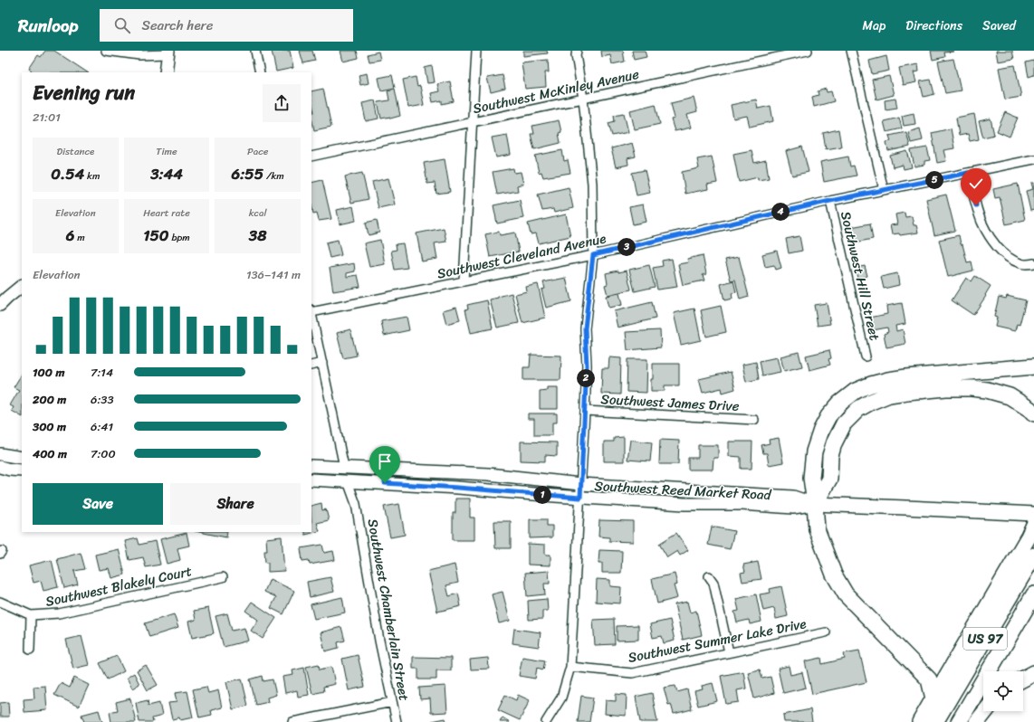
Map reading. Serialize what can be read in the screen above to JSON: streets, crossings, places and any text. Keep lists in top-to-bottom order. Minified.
{"streets":{"highway":["US 97"],"main road":["Southwest Reed Market Road"],"street":["Southwest McKinley Avenue","Southwest Cleveland Avenue","Southwest Hill Street","Southwest James Drive","Southwest Blakely Court","Southwest Chamberlain Street","Southwest Summer Lake Drive"]},"crossings":[["Southwest Cleveland Avenue","Southwest Hill Street"],["Southwest Reed Market Road","Southwest Chamberlain Street"]],"page":{"header":"Runloop","search":"Search here","nav":["Map","Directions","Saved"],"heading":["Evening run","21:01"],"stats":[["Distance","0.54 km"],["Time","3:44"],["Pace","6:55 /km"],["Elevation","6 m"],["Heart rate","150 bpm"],["kcal","38"]],"pins":["5","4","3","2","1"],"chart":["Elevation","136–141 m"],"list":[{"name":"100 m","note":"7:14"},{"name":"200 m","note":"6:33"},{"name":"300 m","note":"6:41"},{"name":"400 m","note":"7:00"}],"buttons":["Save","Share"]}}
